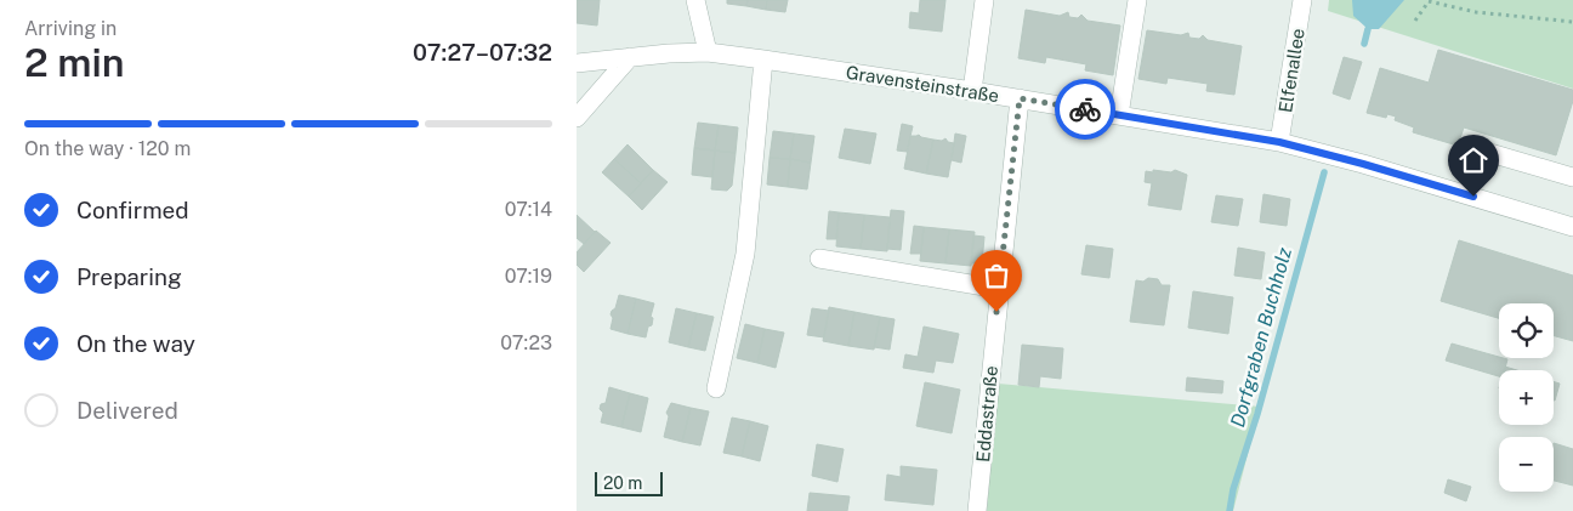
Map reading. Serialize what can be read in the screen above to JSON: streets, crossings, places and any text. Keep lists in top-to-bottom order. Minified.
{"streets":{"street":["Elfenallee","Gravensteinstraße","Eddastraße"]},"crossings":[["Elfenallee","Gravensteinstraße"],["Gravensteinstraße","Eddastraße"]],"water":["Dorfgraben Buchholz"],"scale_bar":"20 m","page":{"heading":["2 min","Arriving in","07:27–07:32"],"bar":"On the way · 120 m","list":[["Confirmed","07:14"],["Preparing","07:19"],["On the way","07:23"],"Delivered"],"map_buttons":["+","−"],"scale":"20 m"}}
